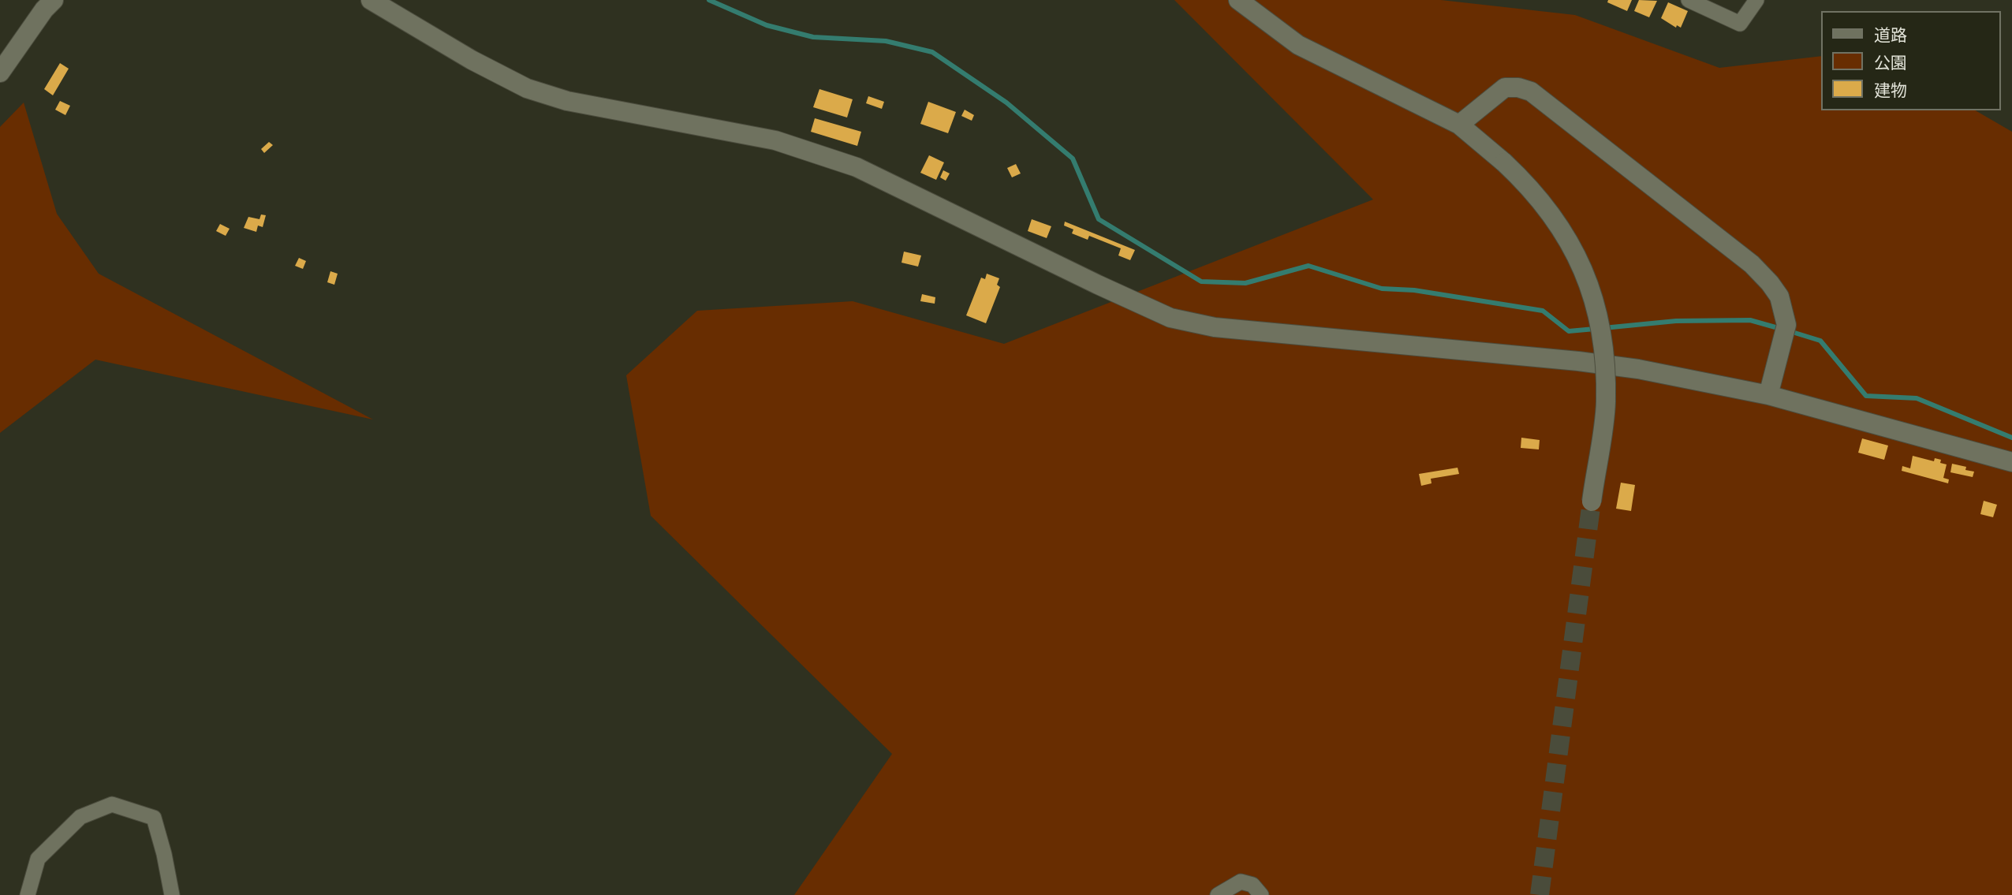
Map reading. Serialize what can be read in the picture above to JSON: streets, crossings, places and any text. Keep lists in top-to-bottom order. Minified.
{"legend":["道路","公園","建物"]}
